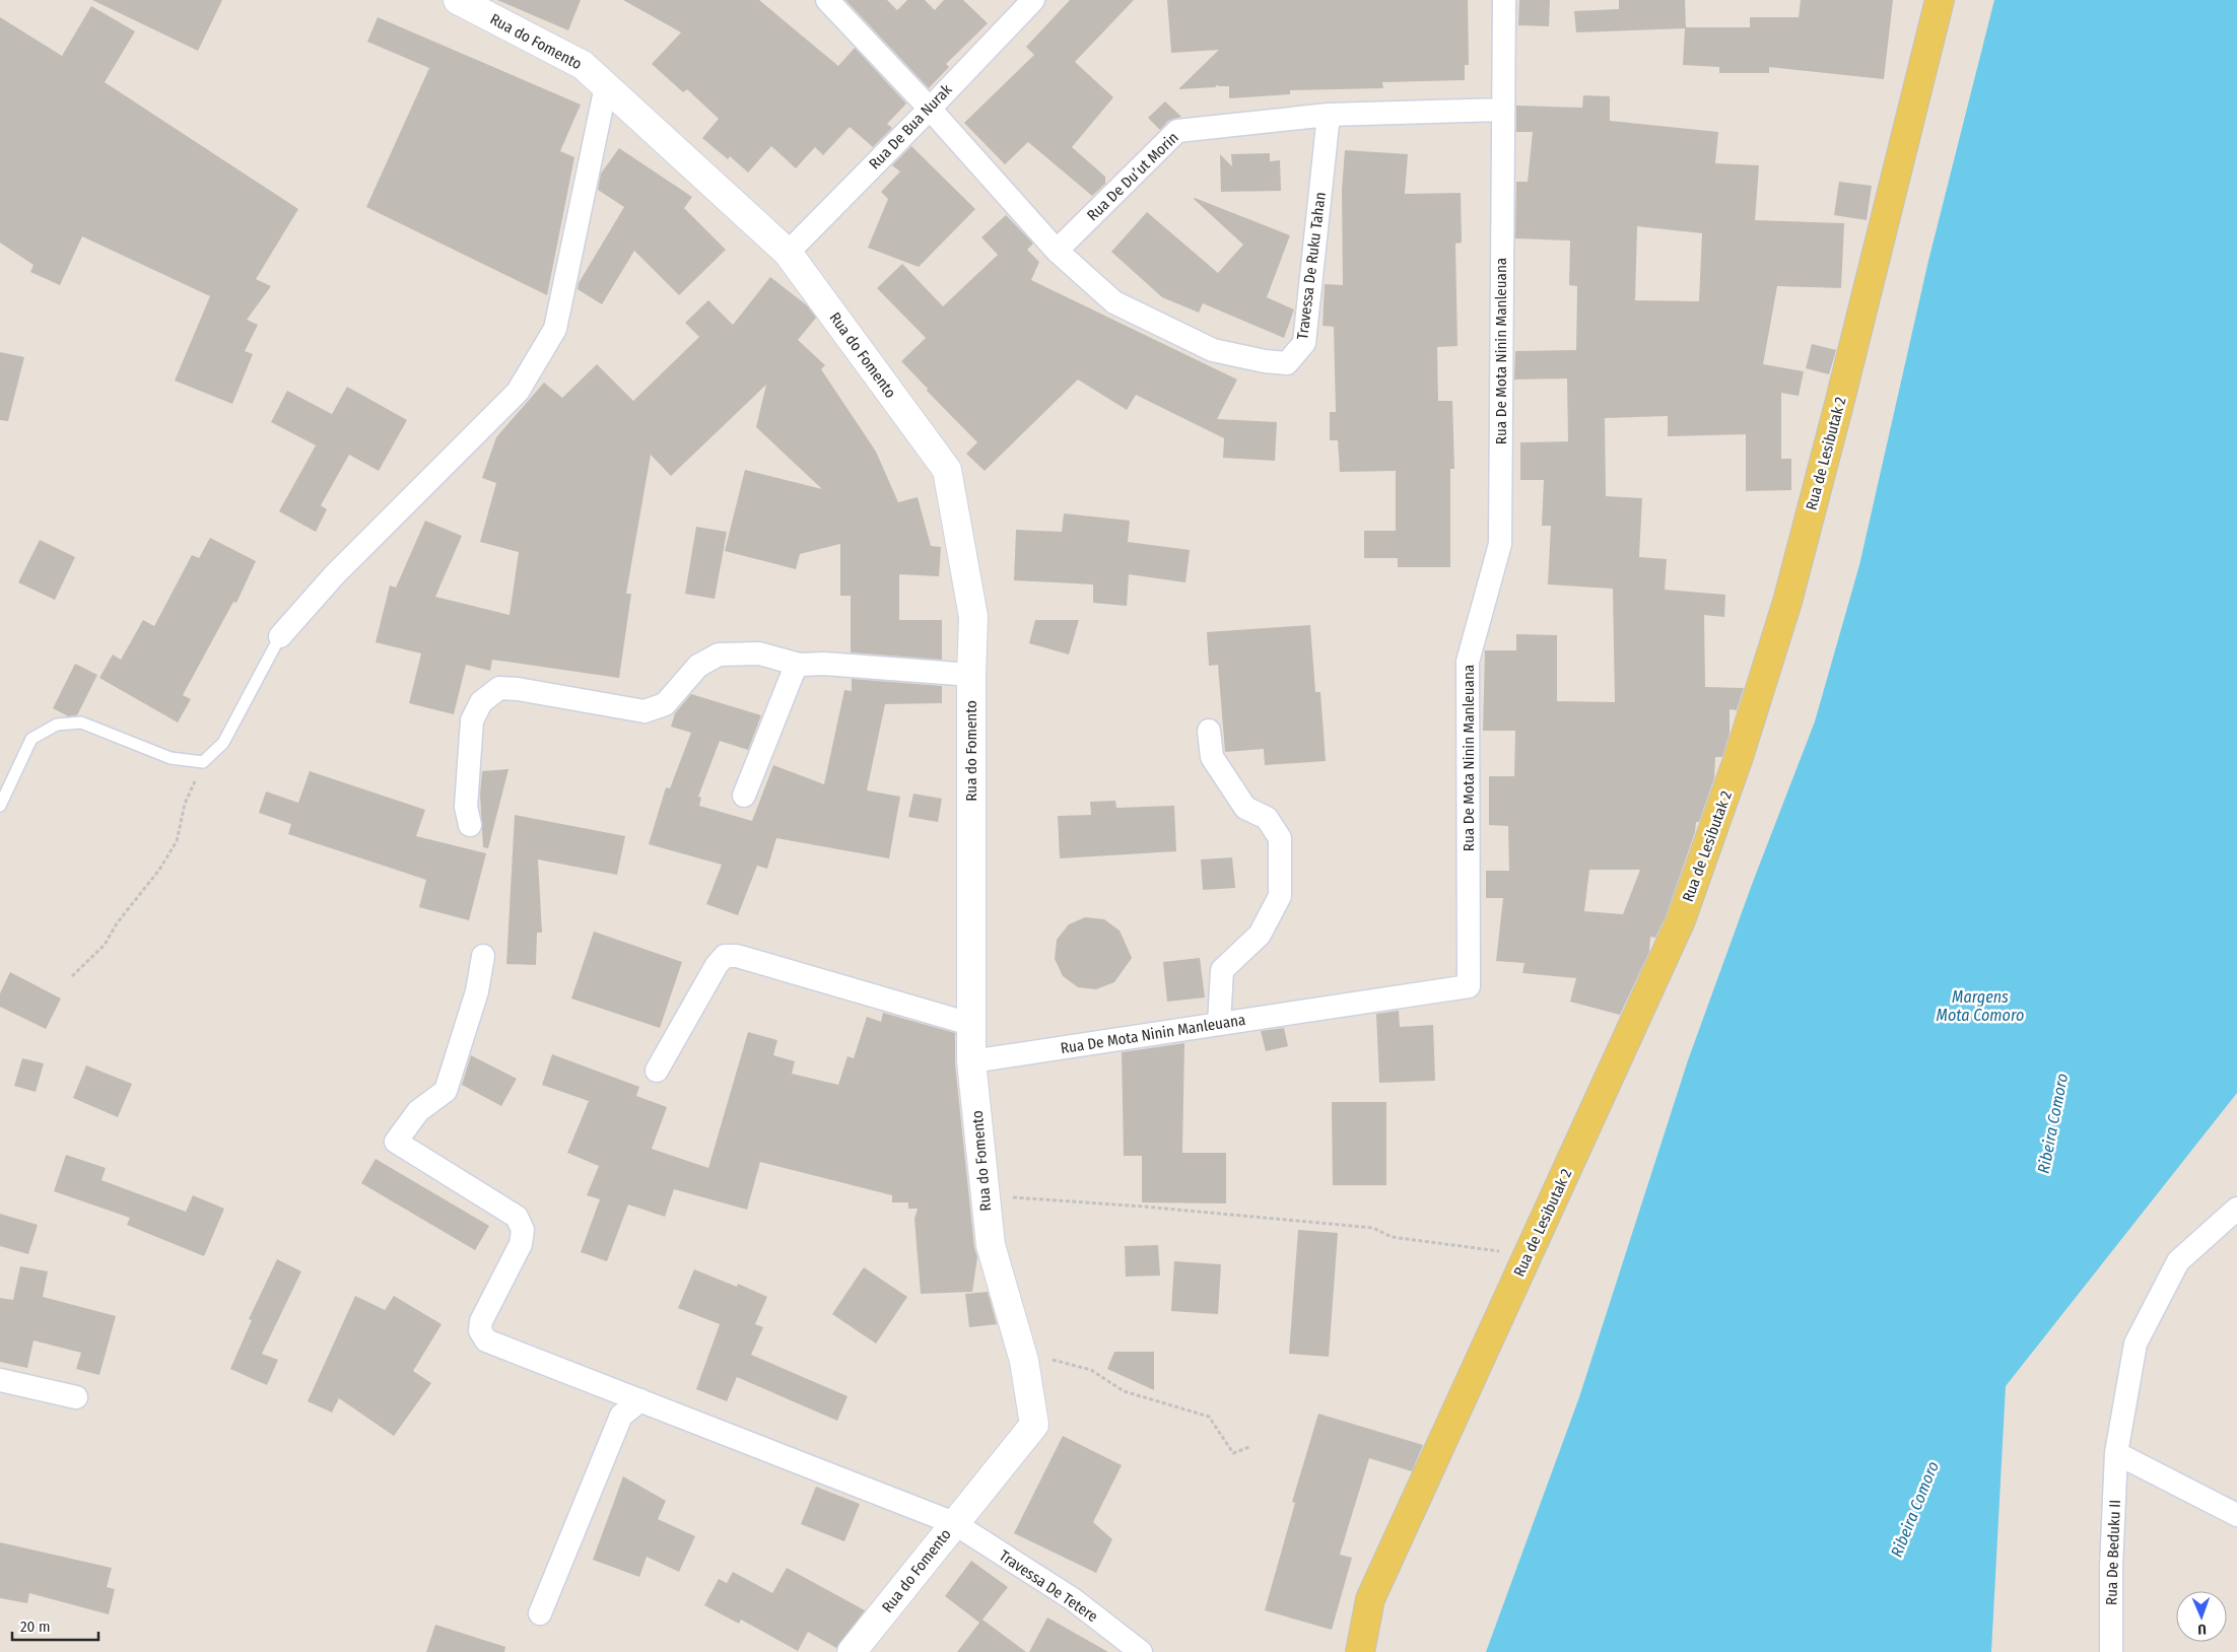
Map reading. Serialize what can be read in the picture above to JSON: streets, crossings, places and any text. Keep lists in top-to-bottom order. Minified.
{"streets":{"main road":["Rua de Lesibutak 2"],"street":["Rua do Fomento","Rua De Bua Nurak","Rua De Du’ut Morin","Travessa De Ruku Tahan","Rua De Mota Ninin Manleuana","Rua De Beduku II","Travessa De Tetere"]},"crossings":[["Rua do Fomento","Rua De Bua Nurak"],["Rua do Fomento","Rua De Mota Ninin Manleuana"],["Rua do Fomento","Travessa De Tetere"],["Rua De Du’ut Morin","Travessa De Ruku Tahan"],["Rua De Du’ut Morin","Rua De Mota Ninin Manleuana"]],"water":["Margens Mota Comoro","Ribeira Comoro"],"scale_bar":"20 m","north":"bottom"}
